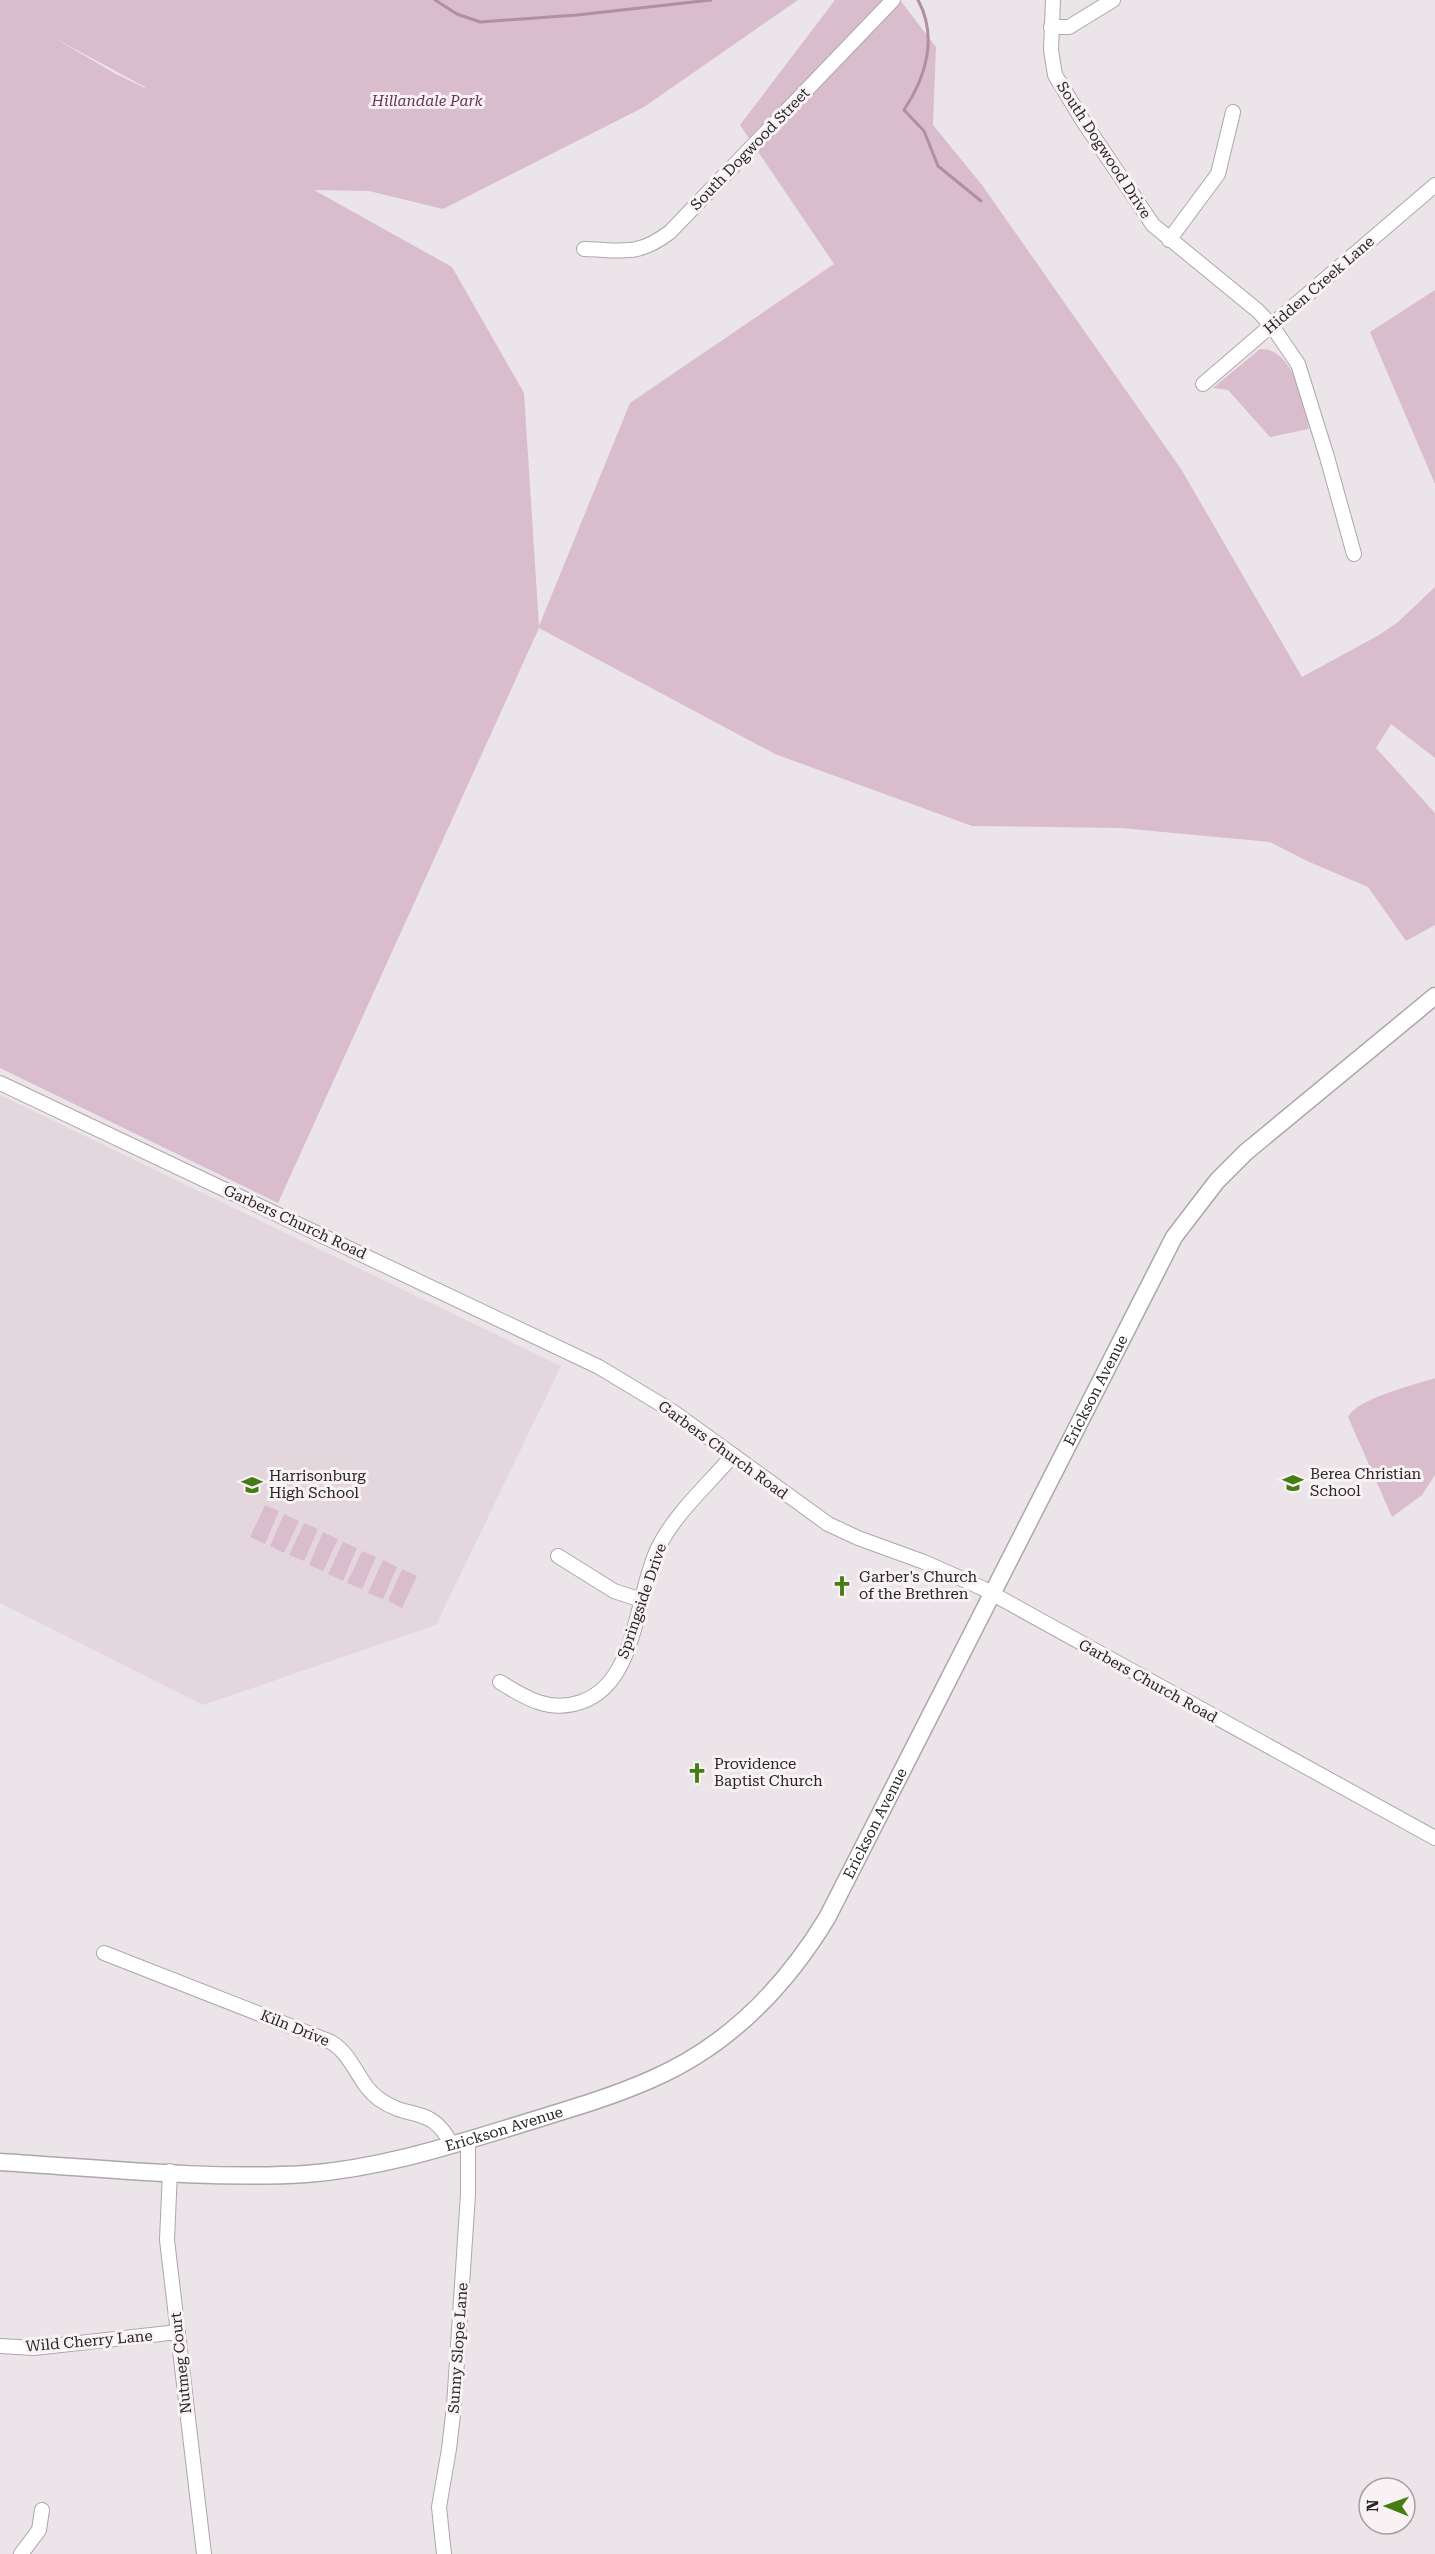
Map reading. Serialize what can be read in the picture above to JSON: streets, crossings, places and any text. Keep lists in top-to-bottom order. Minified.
{"streets":{"main road":["Erickson Avenue"],"street":["South Dogwood Street","South Dogwood Drive","Hidden Creek Lane","Garbers Church Road","Springside Drive","Kiln Drive","Wild Cherry Lane","Sunny Slope Lane","Nutmeg Court"]},"crossings":[["South Dogwood Drive","Hidden Creek Lane"],["Garbers Church Road","Erickson Avenue"],["Garbers Church Road","Springside Drive"],["Erickson Avenue","Kiln Drive"],["Erickson Avenue","Sunny Slope Lane"],["Erickson Avenue","Nutmeg Court"],["Kiln Drive","Sunny Slope Lane"],["Wild Cherry Lane","Nutmeg Court"]],"parks":["Hillandale Park"],"places":{"school or university":["Berea Christian School","Harrisonburg High School"],"church":["Garber's Church of the Brethren","Providence Baptist Church"]},"north":"left"}
